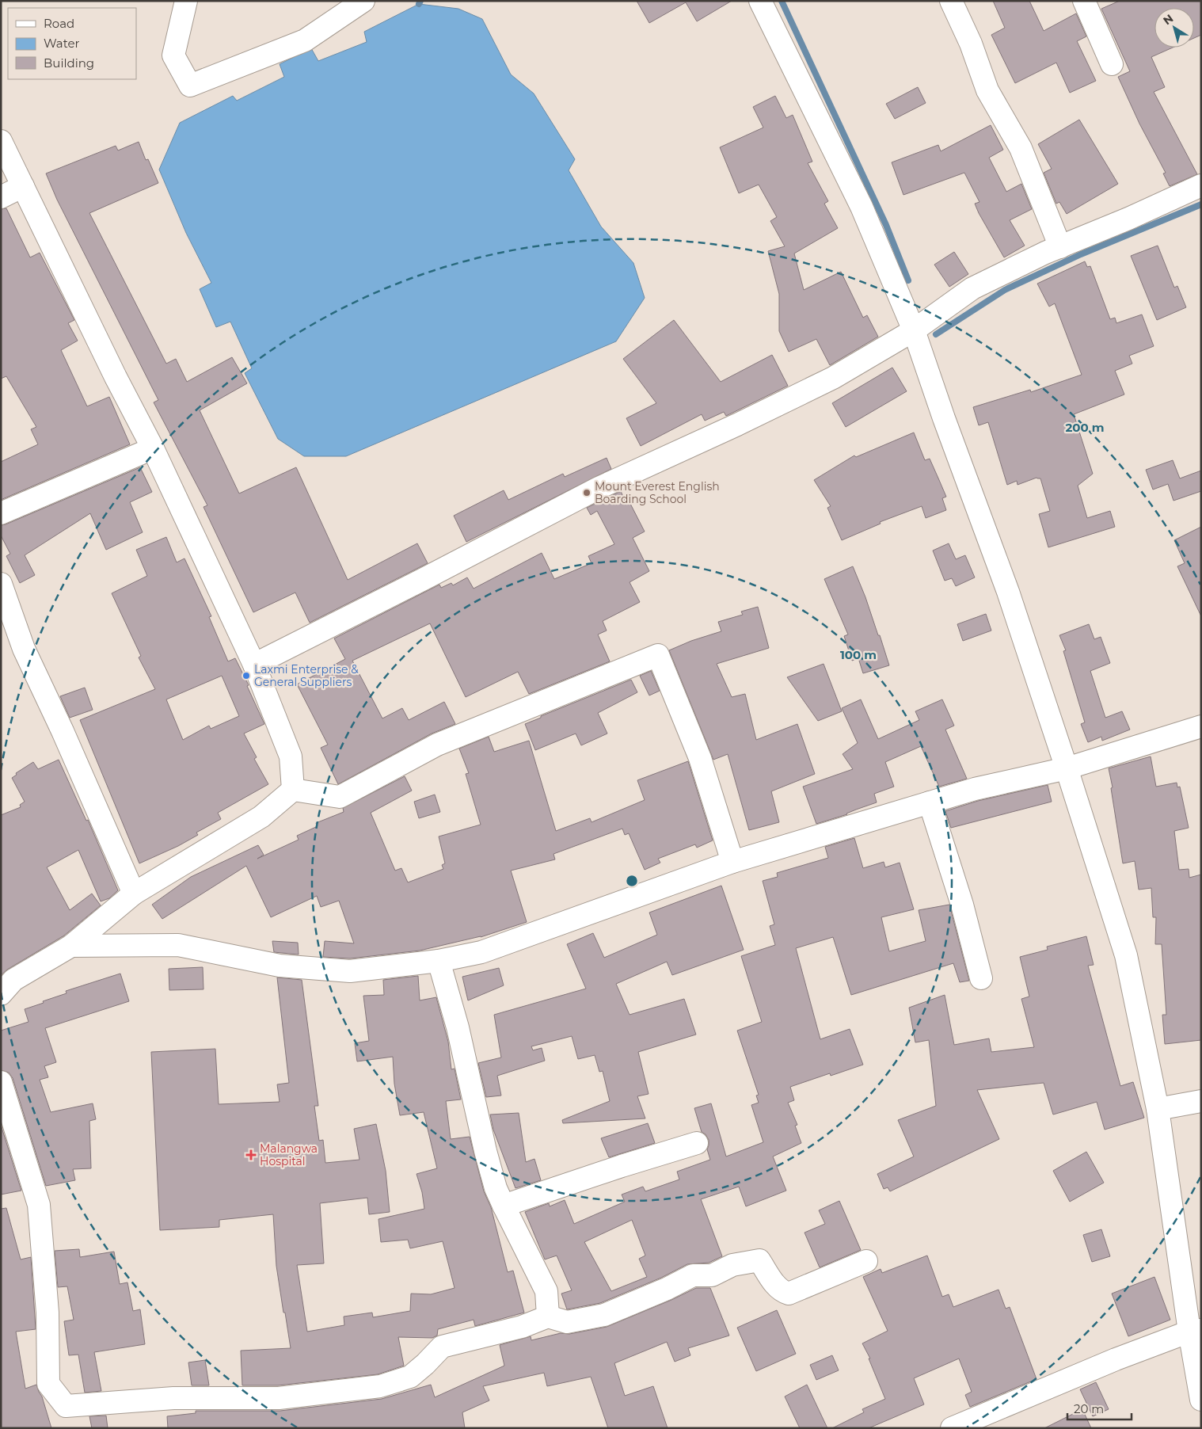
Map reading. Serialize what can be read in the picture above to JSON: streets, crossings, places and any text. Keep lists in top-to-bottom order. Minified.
{"places":{"other":["Mount Everest English Boarding School","Laxmi Enterprise & General Suppliers"],"health":["Malangwa Hospital"]},"legend":["Road","Water","Building"],"scale_bar":"20 m","north":"top left","rings":["200 m","100 m"]}
